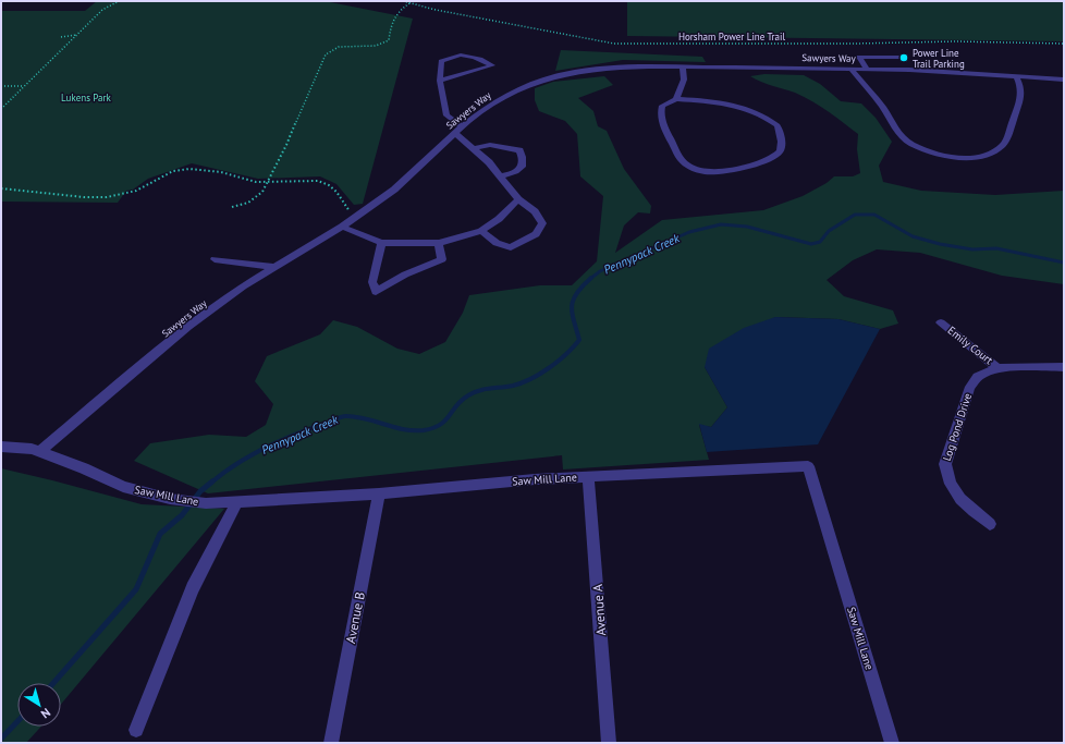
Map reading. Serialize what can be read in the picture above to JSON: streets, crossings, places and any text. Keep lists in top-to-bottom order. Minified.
{"streets":{"street":["Sawyers Way","Emily Court","Log Pond Drive","Saw Mill Lane","Avenue A","Avenue B"],"path":["Horsham Power Line Trail"]},"crossings":[["Sawyers Way","Saw Mill Lane"],["Emily Court","Log Pond Drive"],["Saw Mill Lane","Avenue A"],["Saw Mill Lane","Avenue B"]],"water":["Pennypack Creek"],"parks":["Lukens Park"],"places":["Power Line Trail Parking"],"north":"bottom right"}
